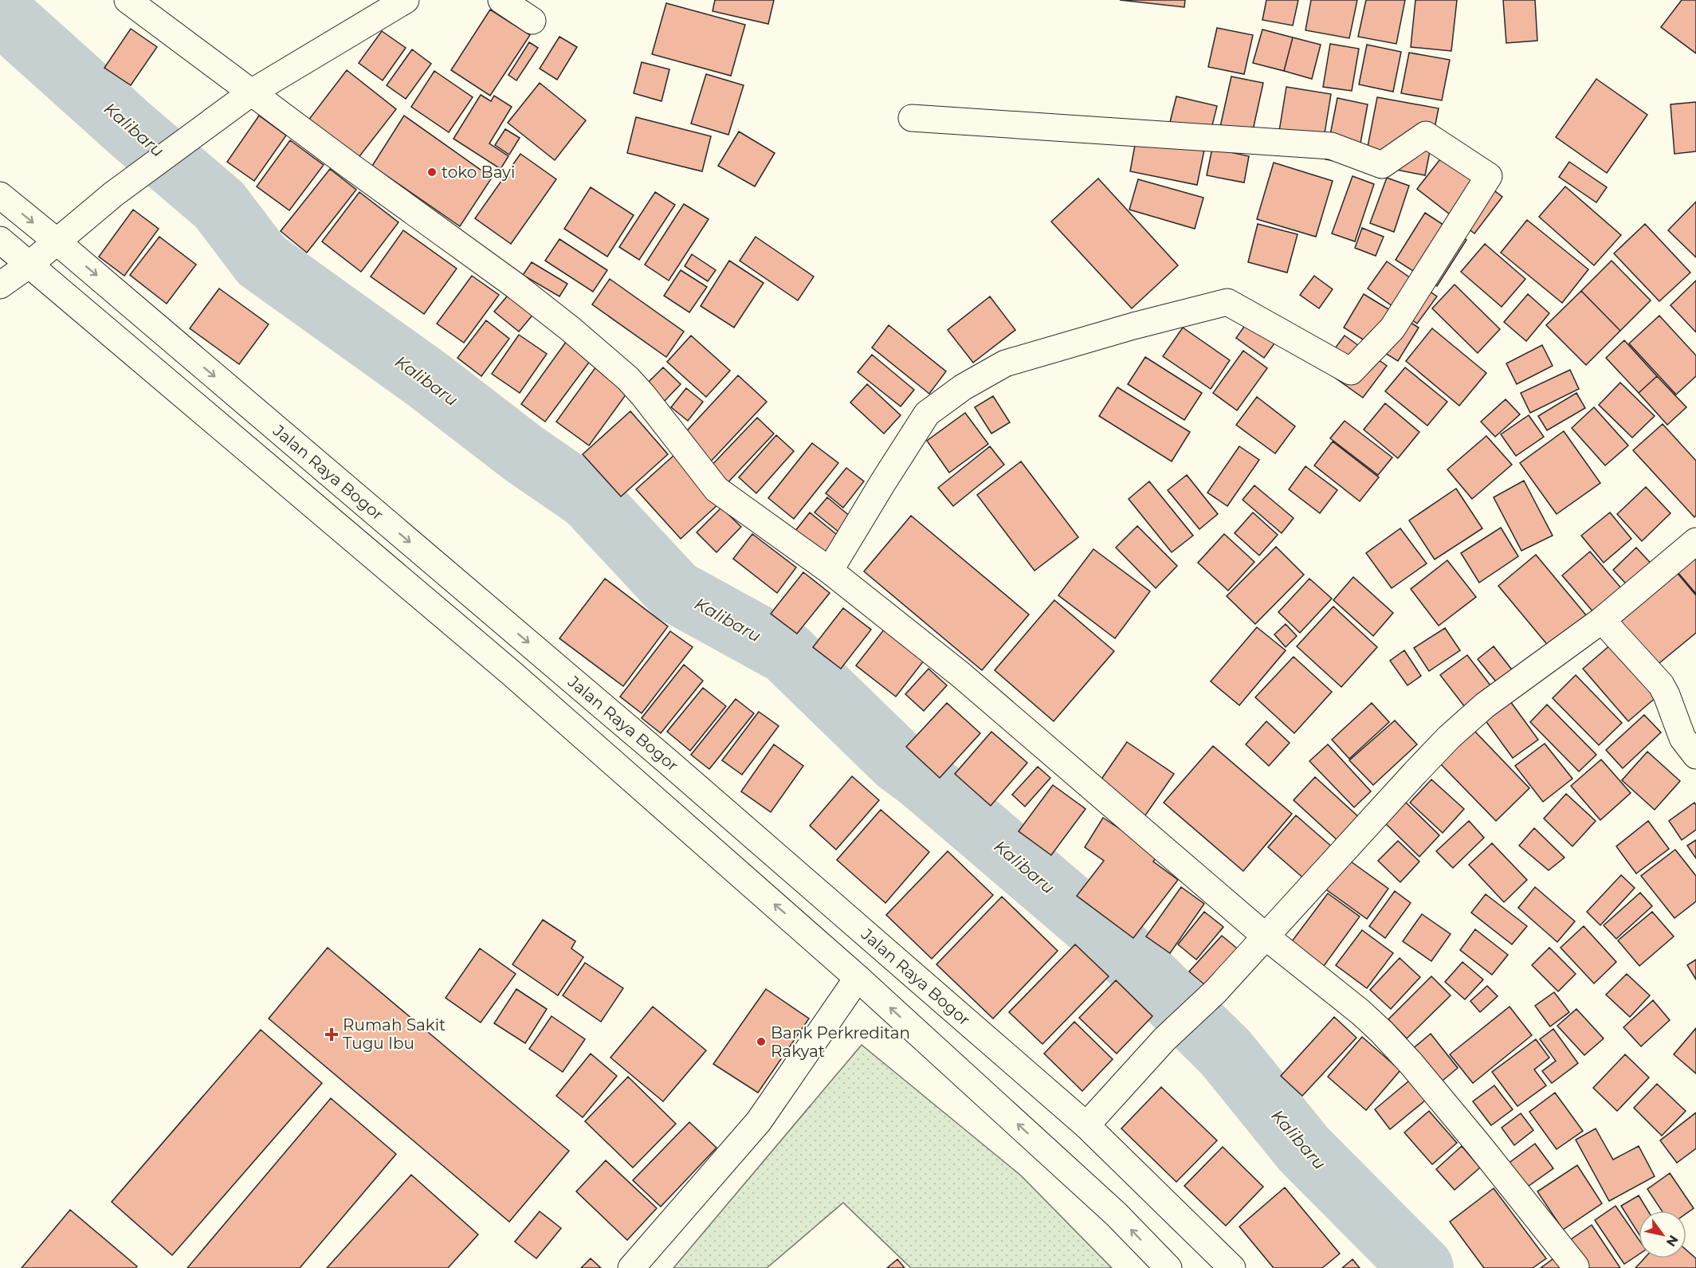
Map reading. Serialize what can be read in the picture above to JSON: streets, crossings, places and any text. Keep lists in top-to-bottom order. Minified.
{"streets":{"main road":["Jalan Raya Bogor"]},"water":["Kalibaru"],"places":{"other":["toko Bayi","Bank Perkreditan Rakyat"],"health":["Rumah Sakit Tugu Ibu"]},"north":"bottom right"}
